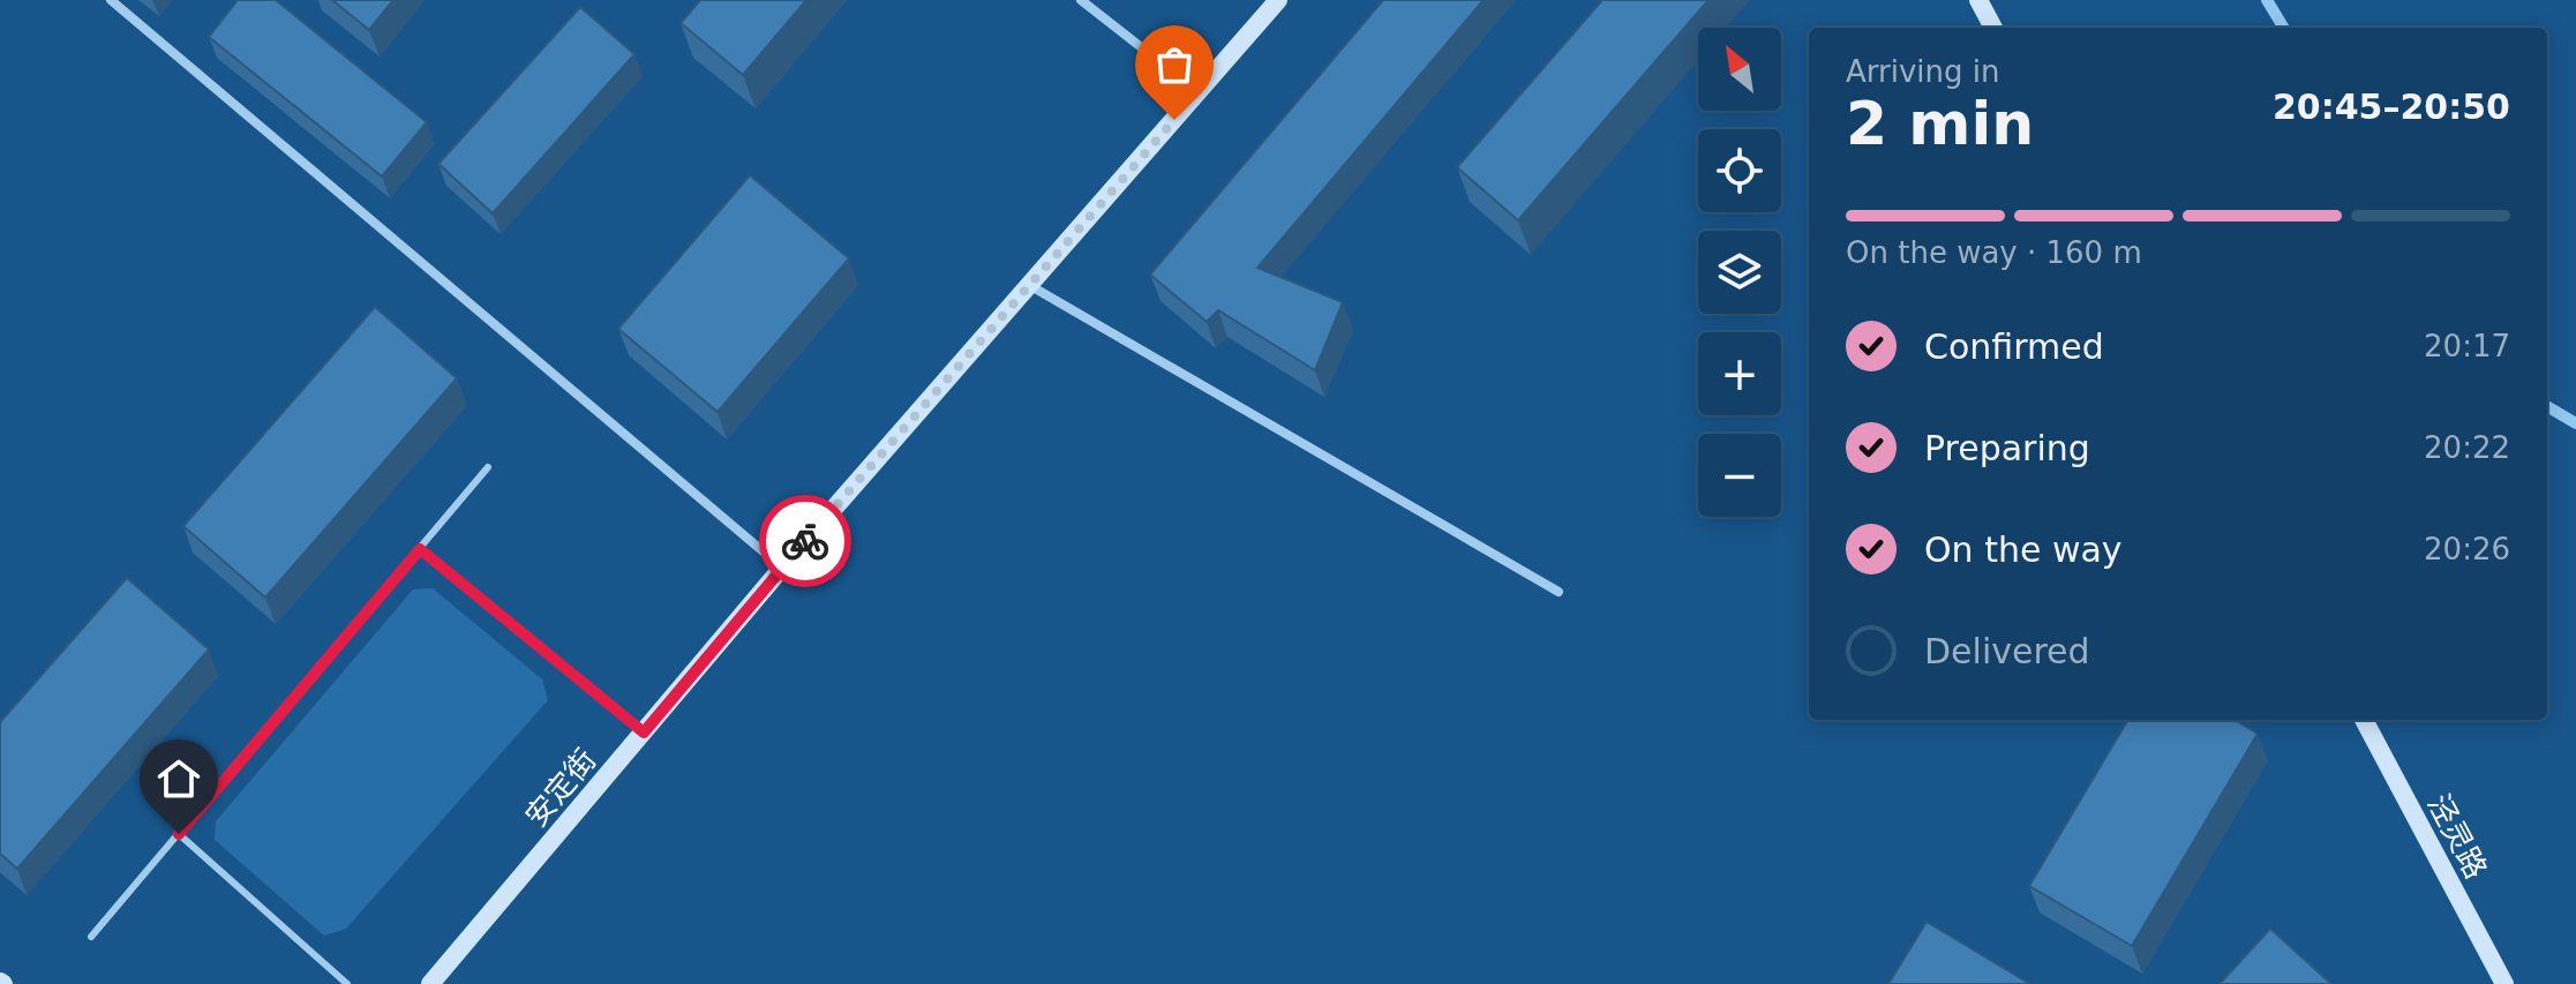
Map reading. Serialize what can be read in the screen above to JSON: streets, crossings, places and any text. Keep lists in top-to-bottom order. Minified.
{"streets":{"street":["安定街","泾灵路"]},"north":"top left","page":{"map_buttons":["+","−"],"heading":["2 min","Arriving in","20:45–20:50"],"bar":"On the way · 160 m","list":[["Confirmed","20:17"],["Preparing","20:22"],["On the way","20:26"],"Delivered"]}}
